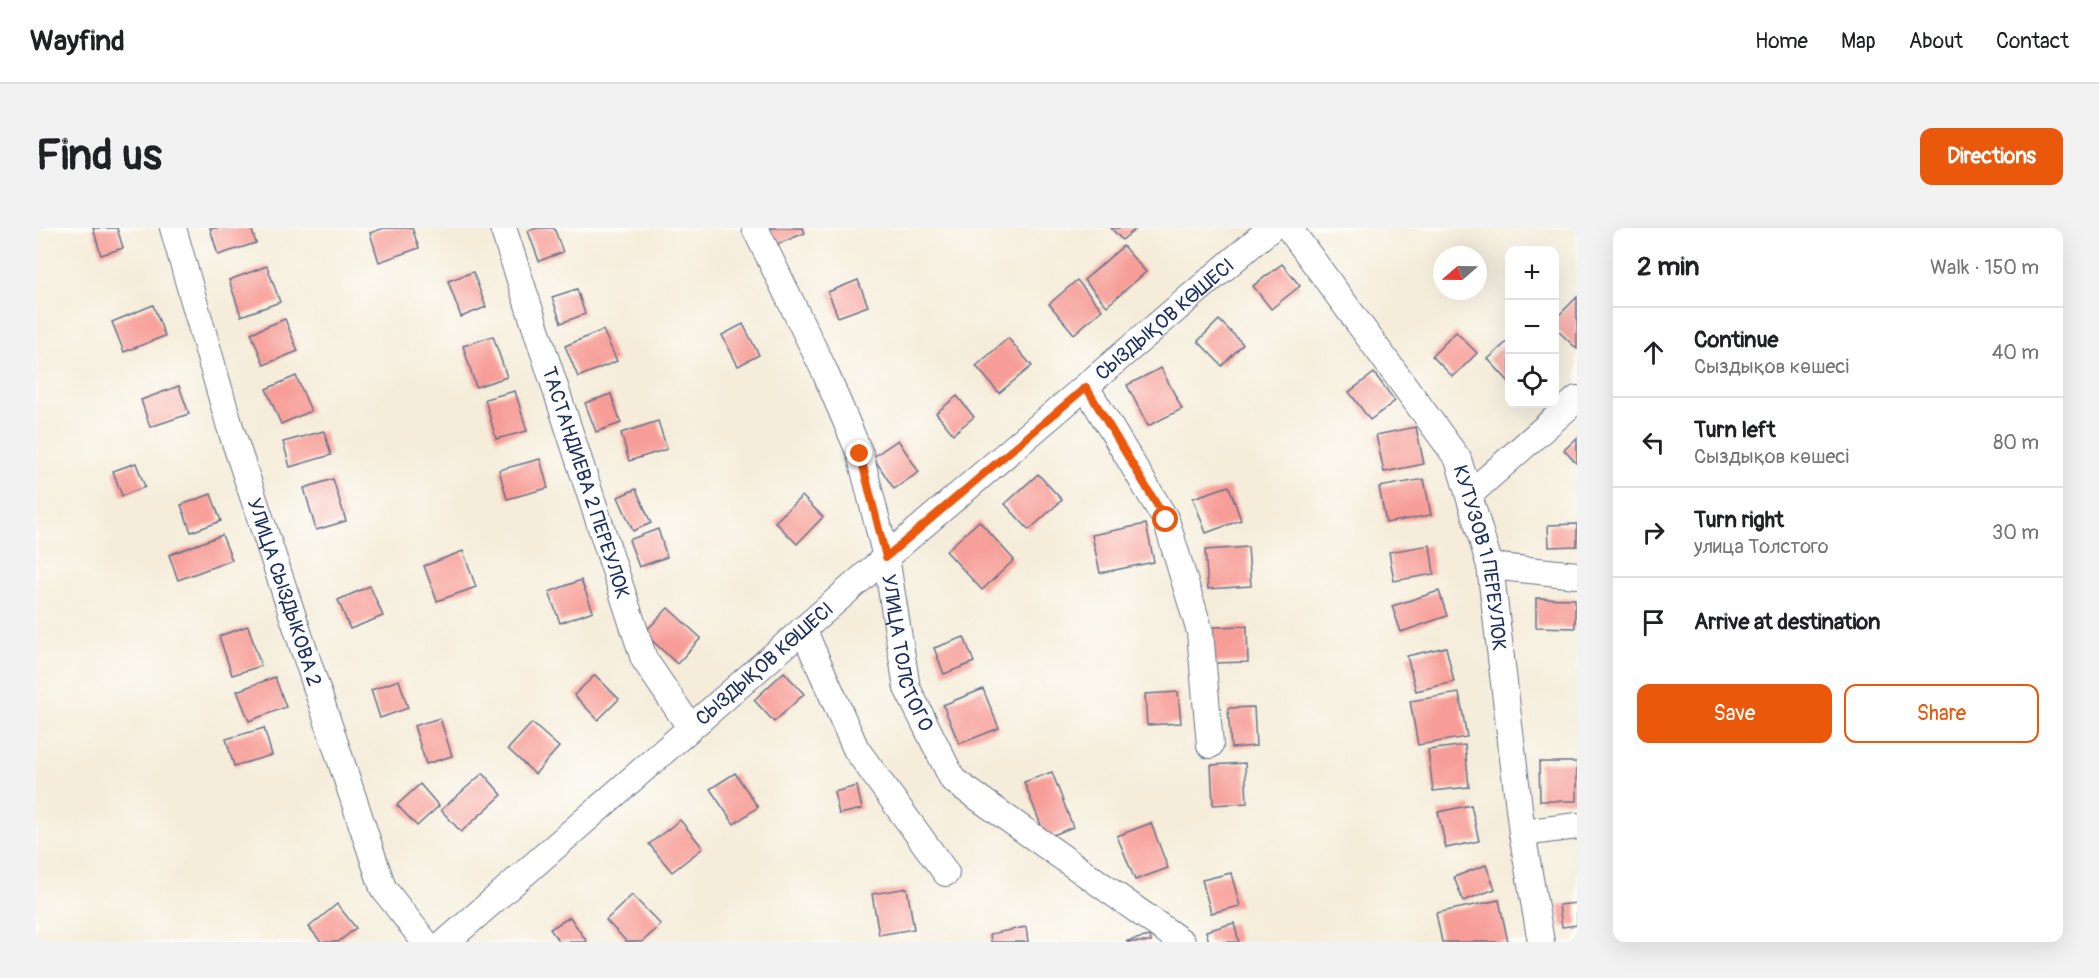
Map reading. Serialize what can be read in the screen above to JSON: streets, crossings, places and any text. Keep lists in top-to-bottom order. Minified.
{"streets":{"street":["СЫЗДЫҚОВ КӨШЕСІ","ТАСТАНДИЕВА 2 ПЕРЕУЛОК","КУТУЗОВ 1 ПЕРЕУЛОК","УЛИЦА СЫЗДЫКОВА 2","УЛИЦА ТОЛСТОГО"]},"crossings":[["СЫЗДЫҚОВ КӨШЕСІ","ТАСТАНДИЕВА 2 ПЕРЕУЛОК"],["СЫЗДЫҚОВ КӨШЕСІ","УЛИЦА ТОЛСТОГО"]],"north":"left","page":{"header":"Wayfind","nav":["Home","Map","About","Contact"],"buttons":["Directions",["Save","Share"]],"title":"Find us","heading":["2 min","Walk · 150 m"],"map_buttons":["+","−"],"list":[["Continue","Сыздықов көшесі","40 m"],["Turn left","Сыздықов көшесі","80 m"],["Turn right","улица Толстого","30 m"],"Arrive at destination"]}}
